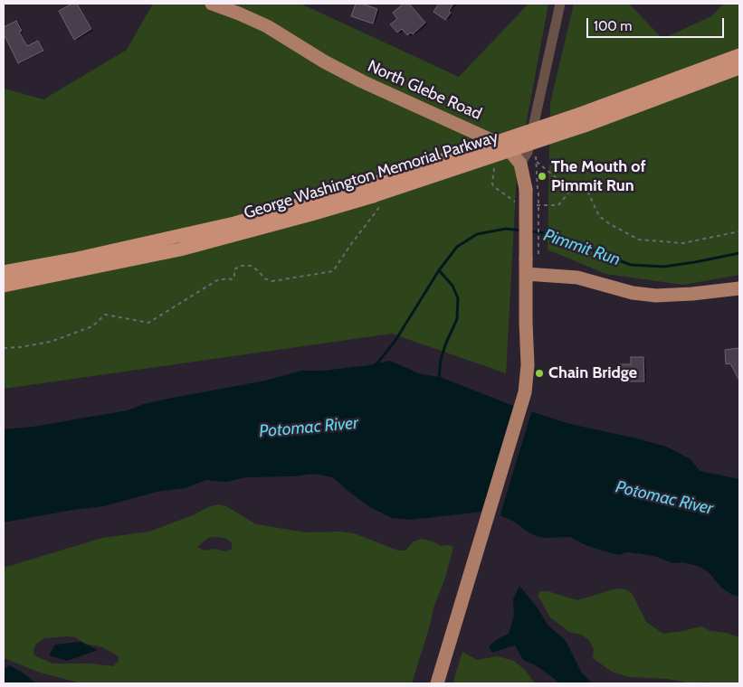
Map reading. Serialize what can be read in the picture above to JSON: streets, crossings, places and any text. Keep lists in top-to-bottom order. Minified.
{"streets":{"highway":["George Washington Memorial Parkway"],"main road":["North Glebe Road"]},"water":["Pimmit Run","Potomac River"],"places":["The Mouth of Pimmit Run","Chain Bridge"],"scale_bar":"100 m"}
